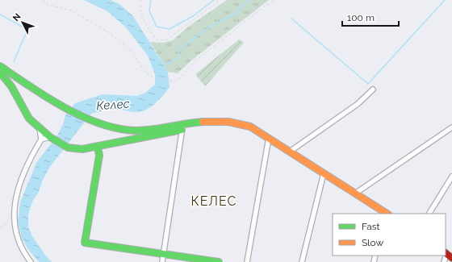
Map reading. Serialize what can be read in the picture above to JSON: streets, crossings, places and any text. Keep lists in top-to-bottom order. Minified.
{"districts":["КЕЛЕС"],"water":["Келес"],"legend":["Fast","Slow"],"scale_bar":"100 m","north":"top left"}
